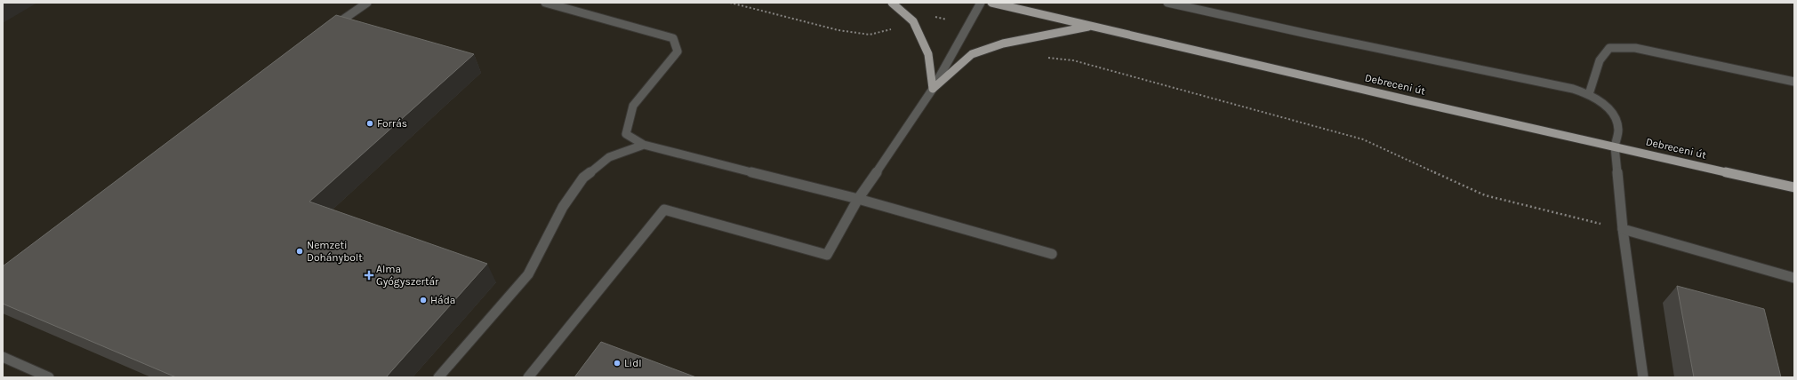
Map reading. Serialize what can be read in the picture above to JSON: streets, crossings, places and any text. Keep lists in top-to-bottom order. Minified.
{"streets":{"main road":["Debreceni út"]},"places":{"other":["Forrás","Nemzeti Dohánybolt","Háda","Lidl"],"health":["Alma Gyógyszertár"]}}
